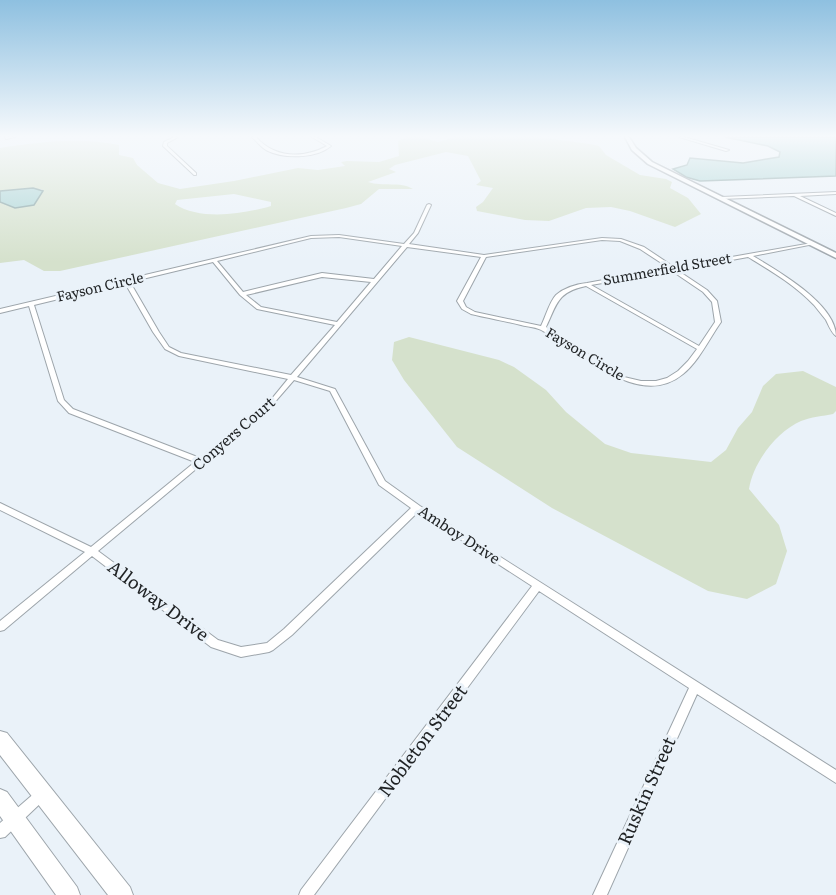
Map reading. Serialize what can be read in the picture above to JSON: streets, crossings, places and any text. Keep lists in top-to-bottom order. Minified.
{"streets":{"street":["Summerfield Street","Fayson Circle","Conyers Court","Amboy Drive","Alloway Drive","Nobleton Street","Ruskin Street"]},"crossings":[["Summerfield Street","Fayson Circle"],["Fayson Circle","Conyers Court"],["Fayson Circle","Amboy Drive"],["Conyers Court","Amboy Drive"],["Conyers Court","Alloway Drive"],["Amboy Drive","Alloway Drive"],["Amboy Drive","Nobleton Street"],["Amboy Drive","Ruskin Street"]]}
